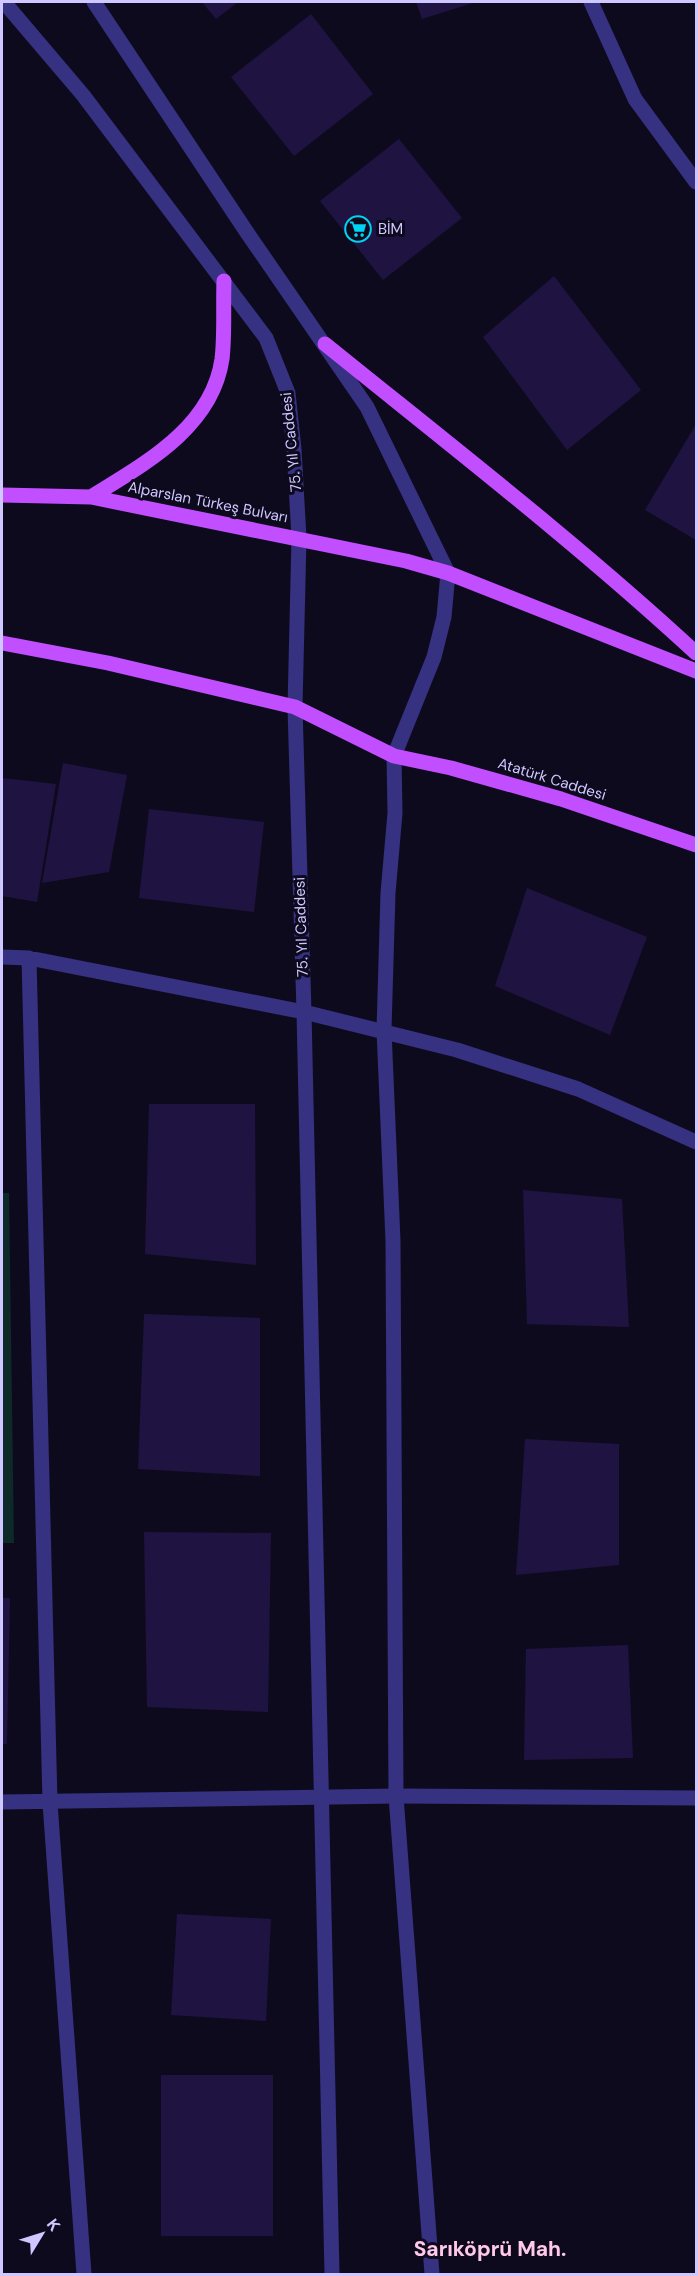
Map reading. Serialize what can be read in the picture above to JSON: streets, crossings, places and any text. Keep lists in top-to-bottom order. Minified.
{"streets":{"main road":["Alparslan Türkeş Bulvarı","Atatürk Caddesi"],"street":["75. Yıl Caddesi"]},"crossings":[["75. Yıl Caddesi","Alparslan Türkeş Bulvarı"]],"districts":["Sarıköprü Mah."],"places":{"supermarket":["BİM"]},"north":"top right"}
